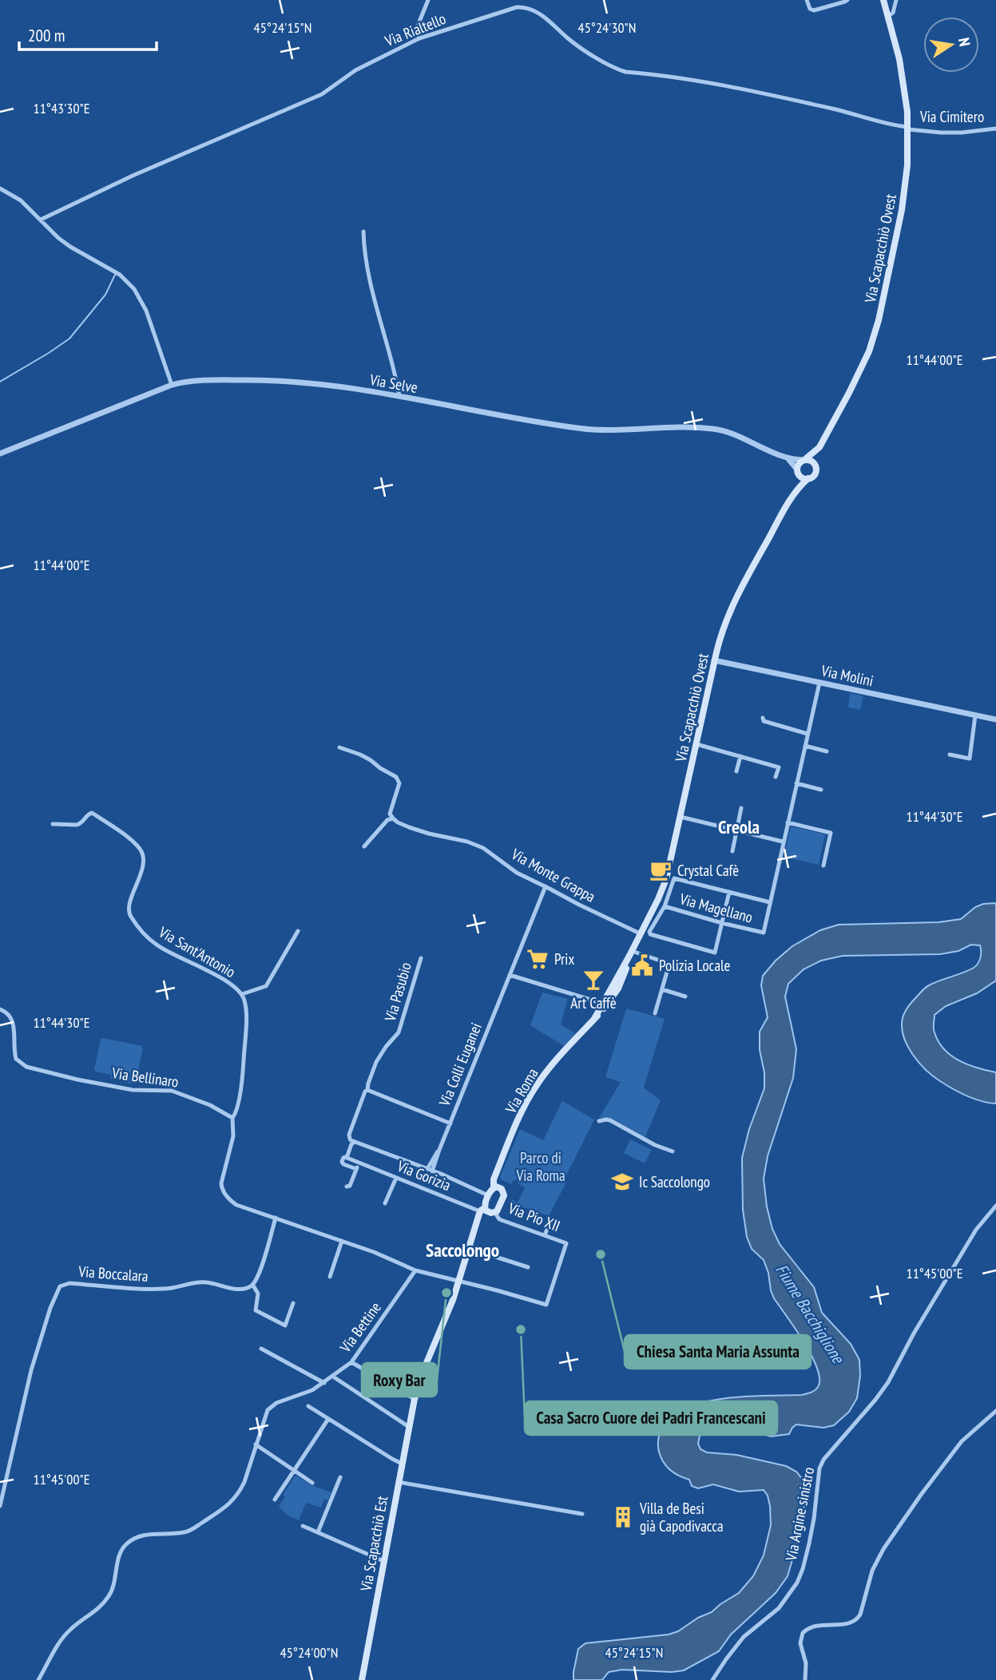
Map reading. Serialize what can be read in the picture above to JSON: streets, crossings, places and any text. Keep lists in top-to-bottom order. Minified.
{"streets":{"main road":["Via Scapacchiò Ovest","Via Roma","Via Scapacchiò Est"],"street":["Via Rialtello","Via Cimitero","Via Selve","Via Molini","Via Monte Grappa","Via Magellano","Via Sant'Antonio","Via Pasubio","Via Colli Euganei","Via Bellinaro","Via Gorizia","Via Pio XII","Via Boccalara","Via Bettine","Via Argine sinistro"]},"crossings":[["Via Rialtello","Via Cimitero"],["Via Rialtello","Via Scapacchiò Ovest"],["Via Cimitero","Via Scapacchiò Ovest"],["Via Scapacchiò Ovest","Via Selve"],["Via Scapacchiò Ovest","Via Molini"],["Via Scapacchiò Ovest","Via Monte Grappa"],["Via Scapacchiò Ovest","Via Roma"],["Via Monte Grappa","Via Colli Euganei"],["Via Sant'Antonio","Via Bellinaro"]],"districts":["Creola","Saccolongo"],"water":["Fiume Bacchiglione"],"parks":["Parco di Via Roma"],"places":{"cafe":["Crystal Cafè"],"supermarket":["Prix"],"public building":["Polizia Locale"],"bar":["Art Caffè"],"school or university":["Ic Saccolongo"],"other":["Chiesa Santa Maria Assunta","Roxy Bar","Casa Sacro Cuore dei Padri Francescani"],"building":["Villa de Besi già Capodivacca"]},"scale_bar":"200 m","north":"right","coordinates":["45°24'15\"N","45°24'30\"N","11°43'30\"E","11°44'00\"E","11°44'30\"E","11°45'00\"E","45°24'00\"N"]}
